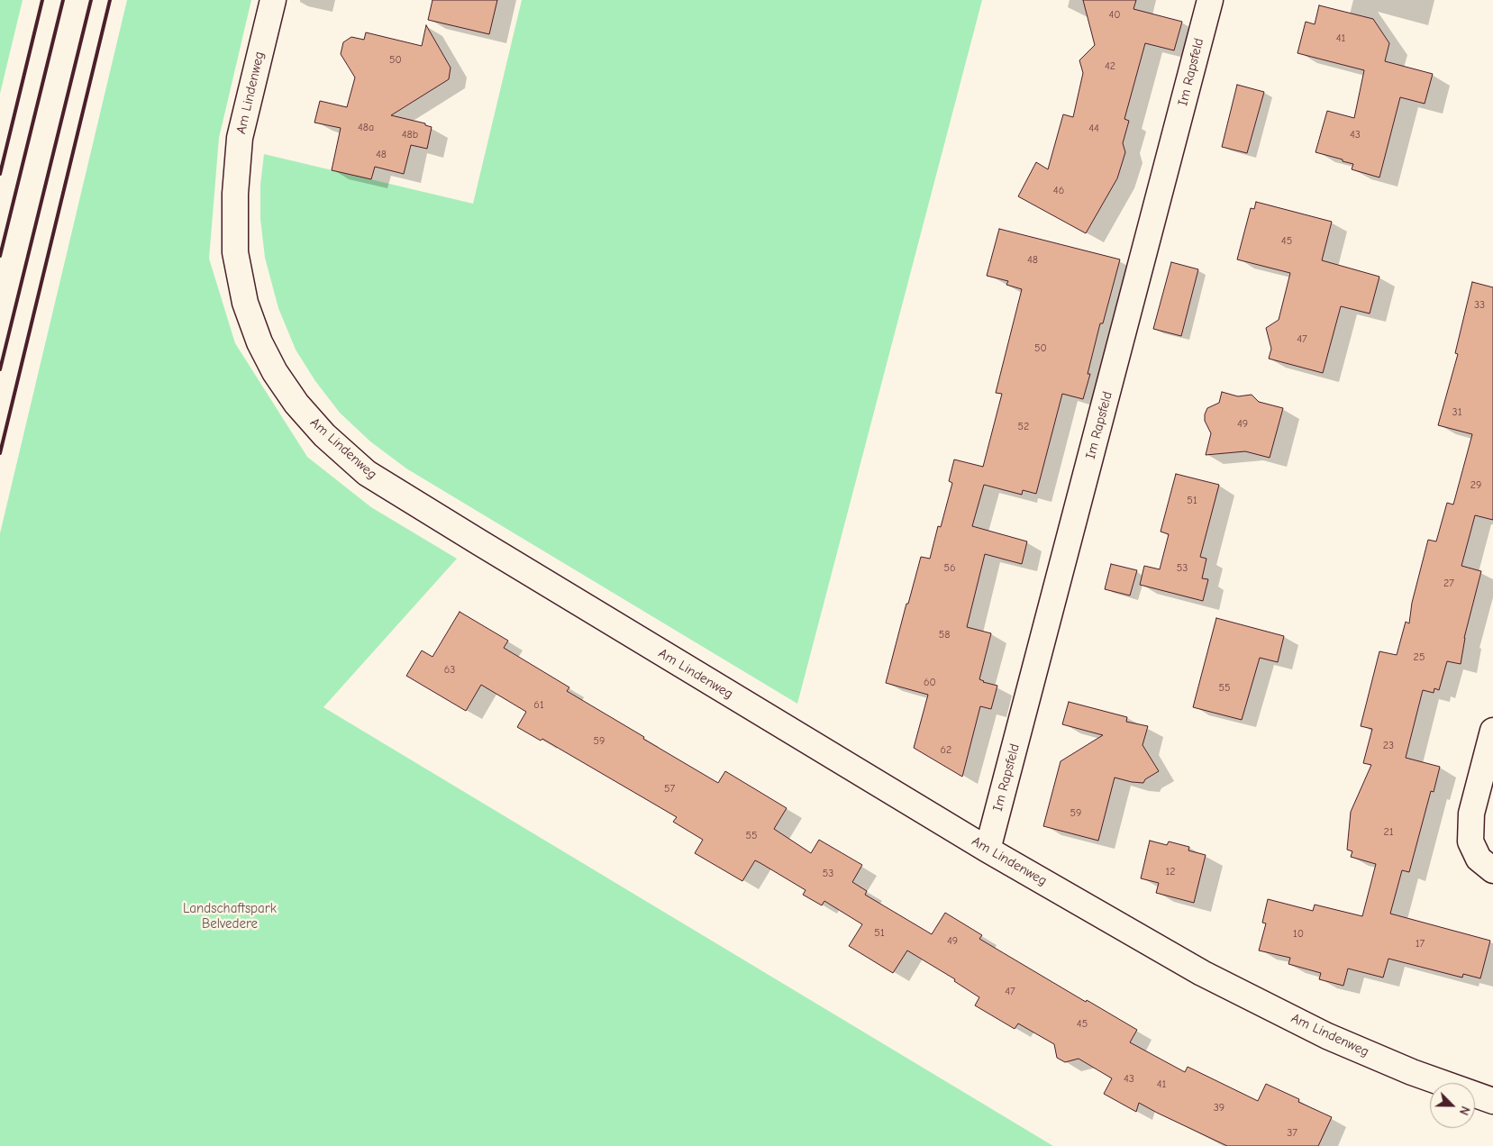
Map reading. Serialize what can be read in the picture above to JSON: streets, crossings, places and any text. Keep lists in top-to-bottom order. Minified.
{"streets":{"street":["Im Rapsfeld","Am Lindenweg"]},"crossings":[["Im Rapsfeld","Am Lindenweg"]],"parks":["Landschaftspark Belvedere"],"house_numbers":["40","41","50","42","48a","44","48b","43","48","46","45","48","33","47","50","31","49","52","29","51","56","53","27","58","25","63","60","55","61","59","23","62","57","59","21","55","12","53","51","10","49","17","47","45","43","41","39","37"],"north":"bottom right"}
